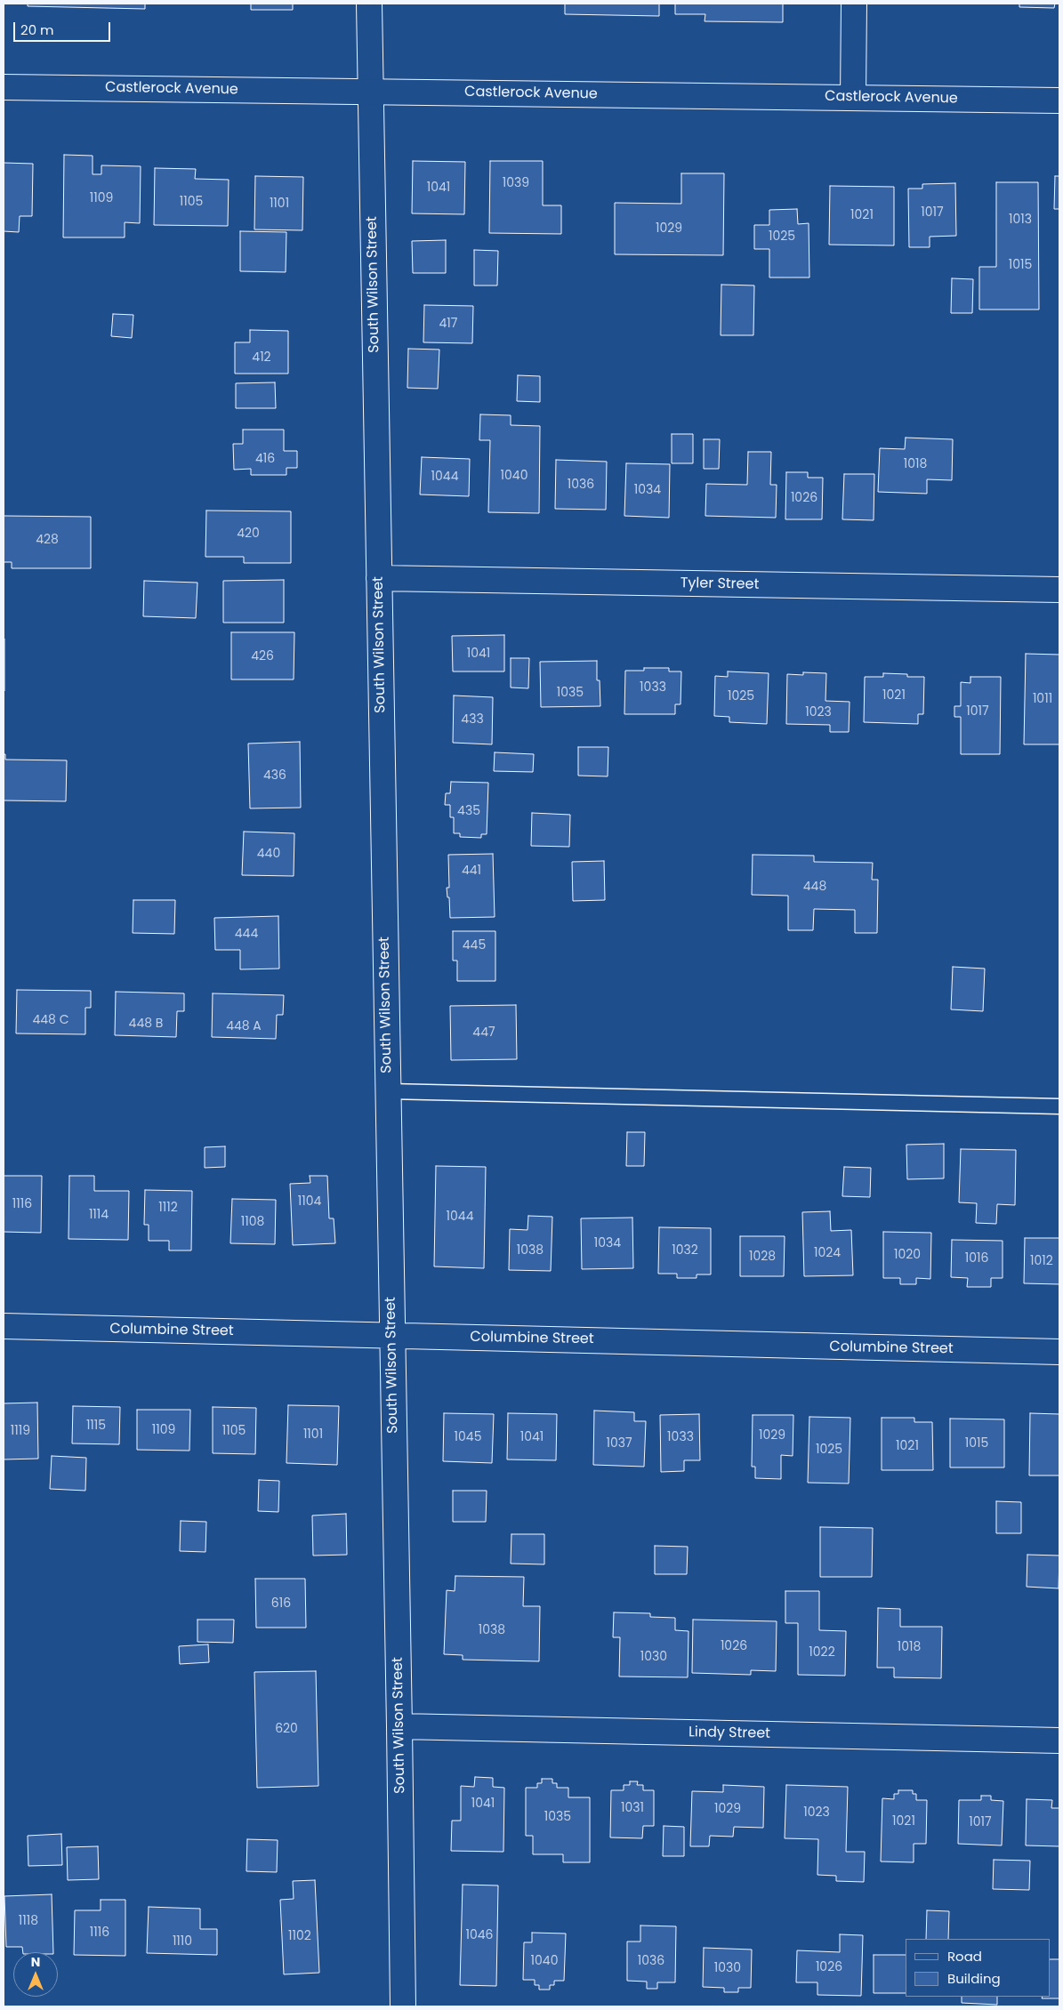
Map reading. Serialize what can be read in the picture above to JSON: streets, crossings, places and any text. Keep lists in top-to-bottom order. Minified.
{"streets":{"street":["Castlerock Avenue","South Wilson Street","Tyler Street","Columbine Street","Lindy Street"]},"crossings":[["Castlerock Avenue","South Wilson Street"],["South Wilson Street","Tyler Street"],["South Wilson Street","Columbine Street"],["South Wilson Street","Lindy Street"]],"house_numbers":["1039","1041","1109","1105","1101","1017","1021","1013","1029","1025","1015","417","412","416","1018","1040","1044","1036","1034","1026","420","428","1041","426","1033","1035","1021","1025","1011","1017","1023","433","436","435","440","441","448","444","445","448 C","448 B","448 A","447","1104","1116","1112","1114","1044","1108","1034","1038","1032","1024","1020","1028","1016","1012","1115","1109","1119","1105","1101","1029","1045","1041","1033","1037","1015","1021","1025","616","1038","1026","1018","1022","1030","620","1041","1031","1029","1023","1035","1021","1017","1118","1116","1046","1102","1110","1040","1036","1026","1030"],"legend":["Road","Building"],"scale_bar":"20 m","north":"top"}
